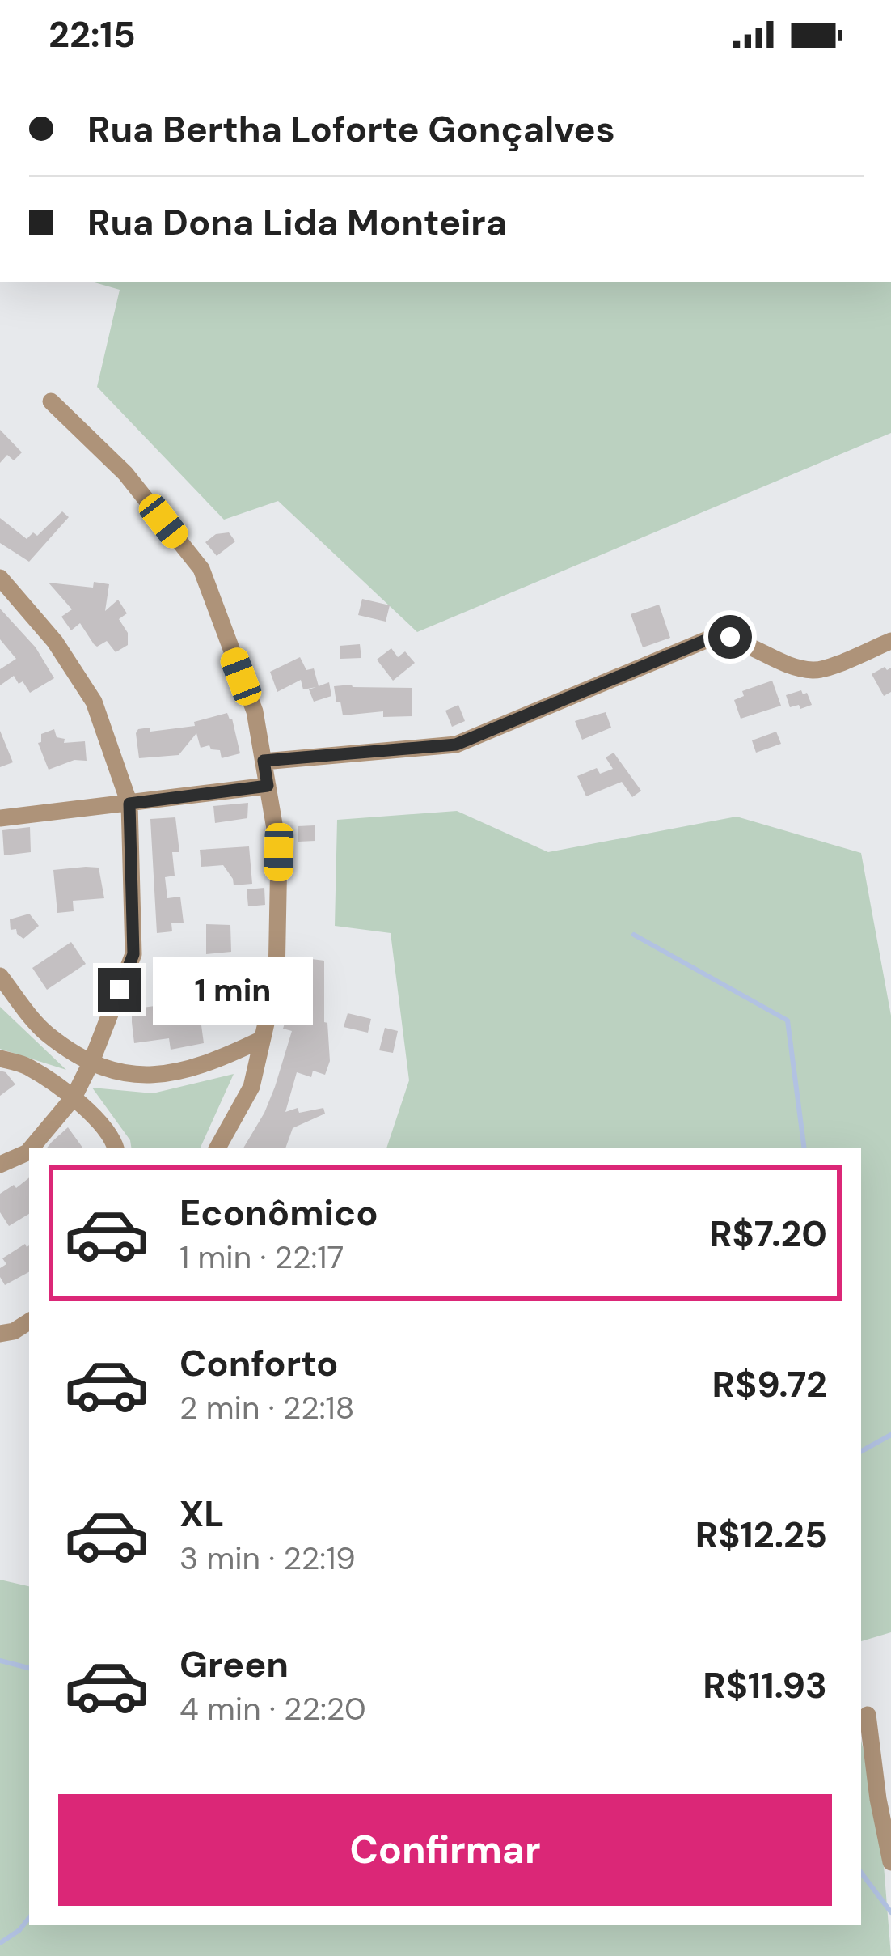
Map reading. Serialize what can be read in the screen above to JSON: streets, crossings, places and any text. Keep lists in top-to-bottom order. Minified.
{"page":{"status":"22:15","banner":["Rua Bertha Loforte Gonçalves","Rua Dona Lida Monteira"],"bubble":"1 min","list":[{"name":"Econômico","note":"1 min · 22:17","value":"R$7.20"},{"name":"Conforto","note":"2 min · 22:18","value":"R$9.72"},{"name":"XL","note":"3 min · 22:19","value":"R$12.25"},{"name":"Green","note":"4 min · 22:20","value":"R$11.93"}],"buttons":"Confirmar"}}
